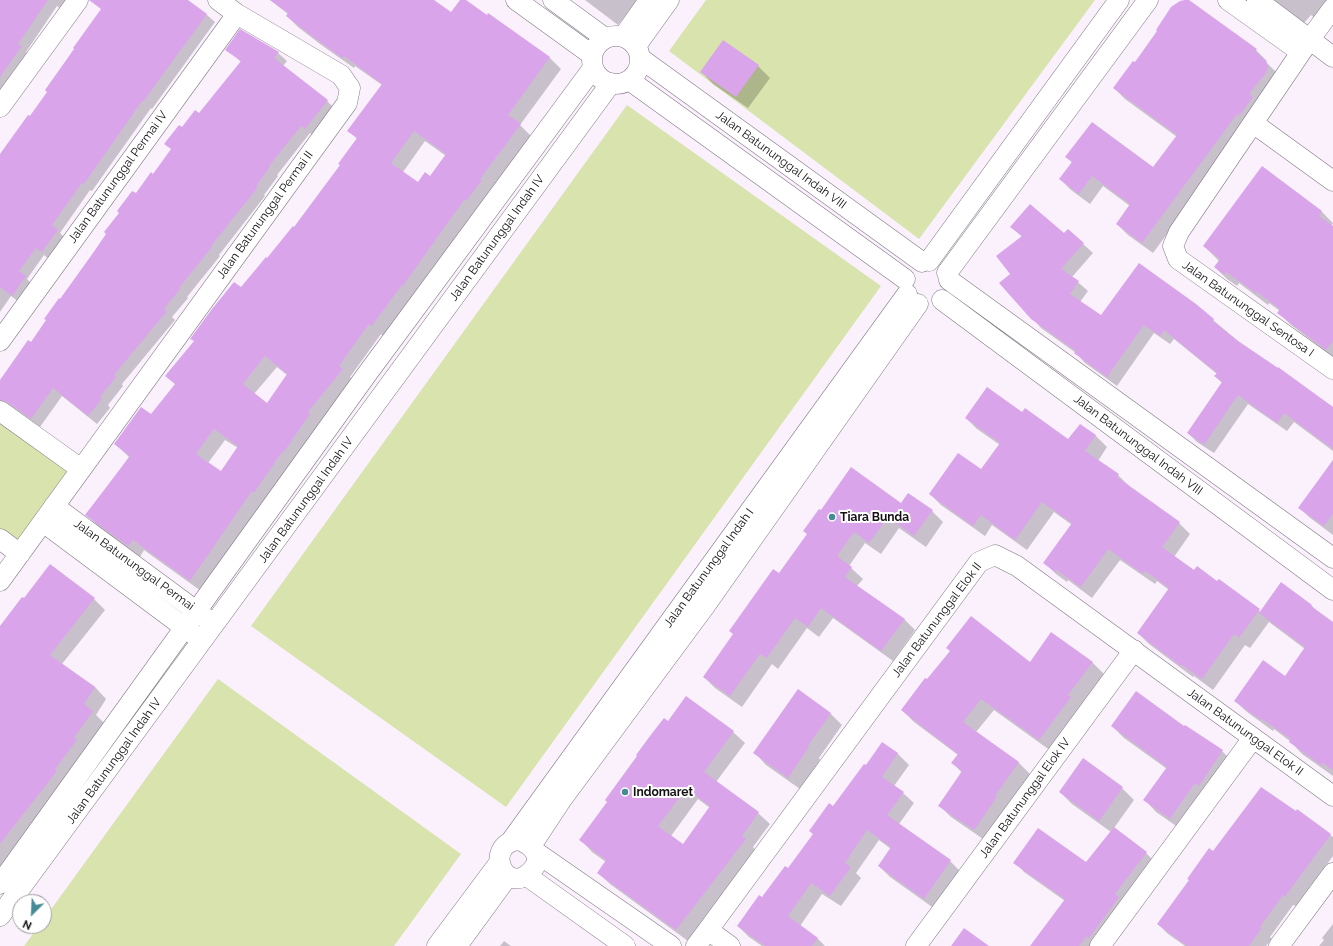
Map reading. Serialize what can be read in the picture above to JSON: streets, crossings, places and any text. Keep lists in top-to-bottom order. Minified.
{"streets":{"street":["Jalan Batununggal Indah VIII","Jalan Batununggal Permai IV","Jalan Batununggal Permai II","Jalan Batununggal Indah IV","Jalan Batununggal Sentosa I","Jalan Batununggal Permai","Jalan Batununggal Indah I","Jalan Batununggal Elok II","Jalan Batununggal Elok IV"]},"crossings":[["Jalan Batununggal Indah VIII","Jalan Batununggal Indah IV"],["Jalan Batununggal Indah VIII","Jalan Batununggal Indah I"],["Jalan Batununggal Permai IV","Jalan Batununggal Permai II"],["Jalan Batununggal Indah IV","Jalan Batununggal Permai"],["Jalan Batununggal Elok II","Jalan Batununggal Elok IV"]],"places":["Tiara Bunda","Indomaret"],"north":"bottom left"}
